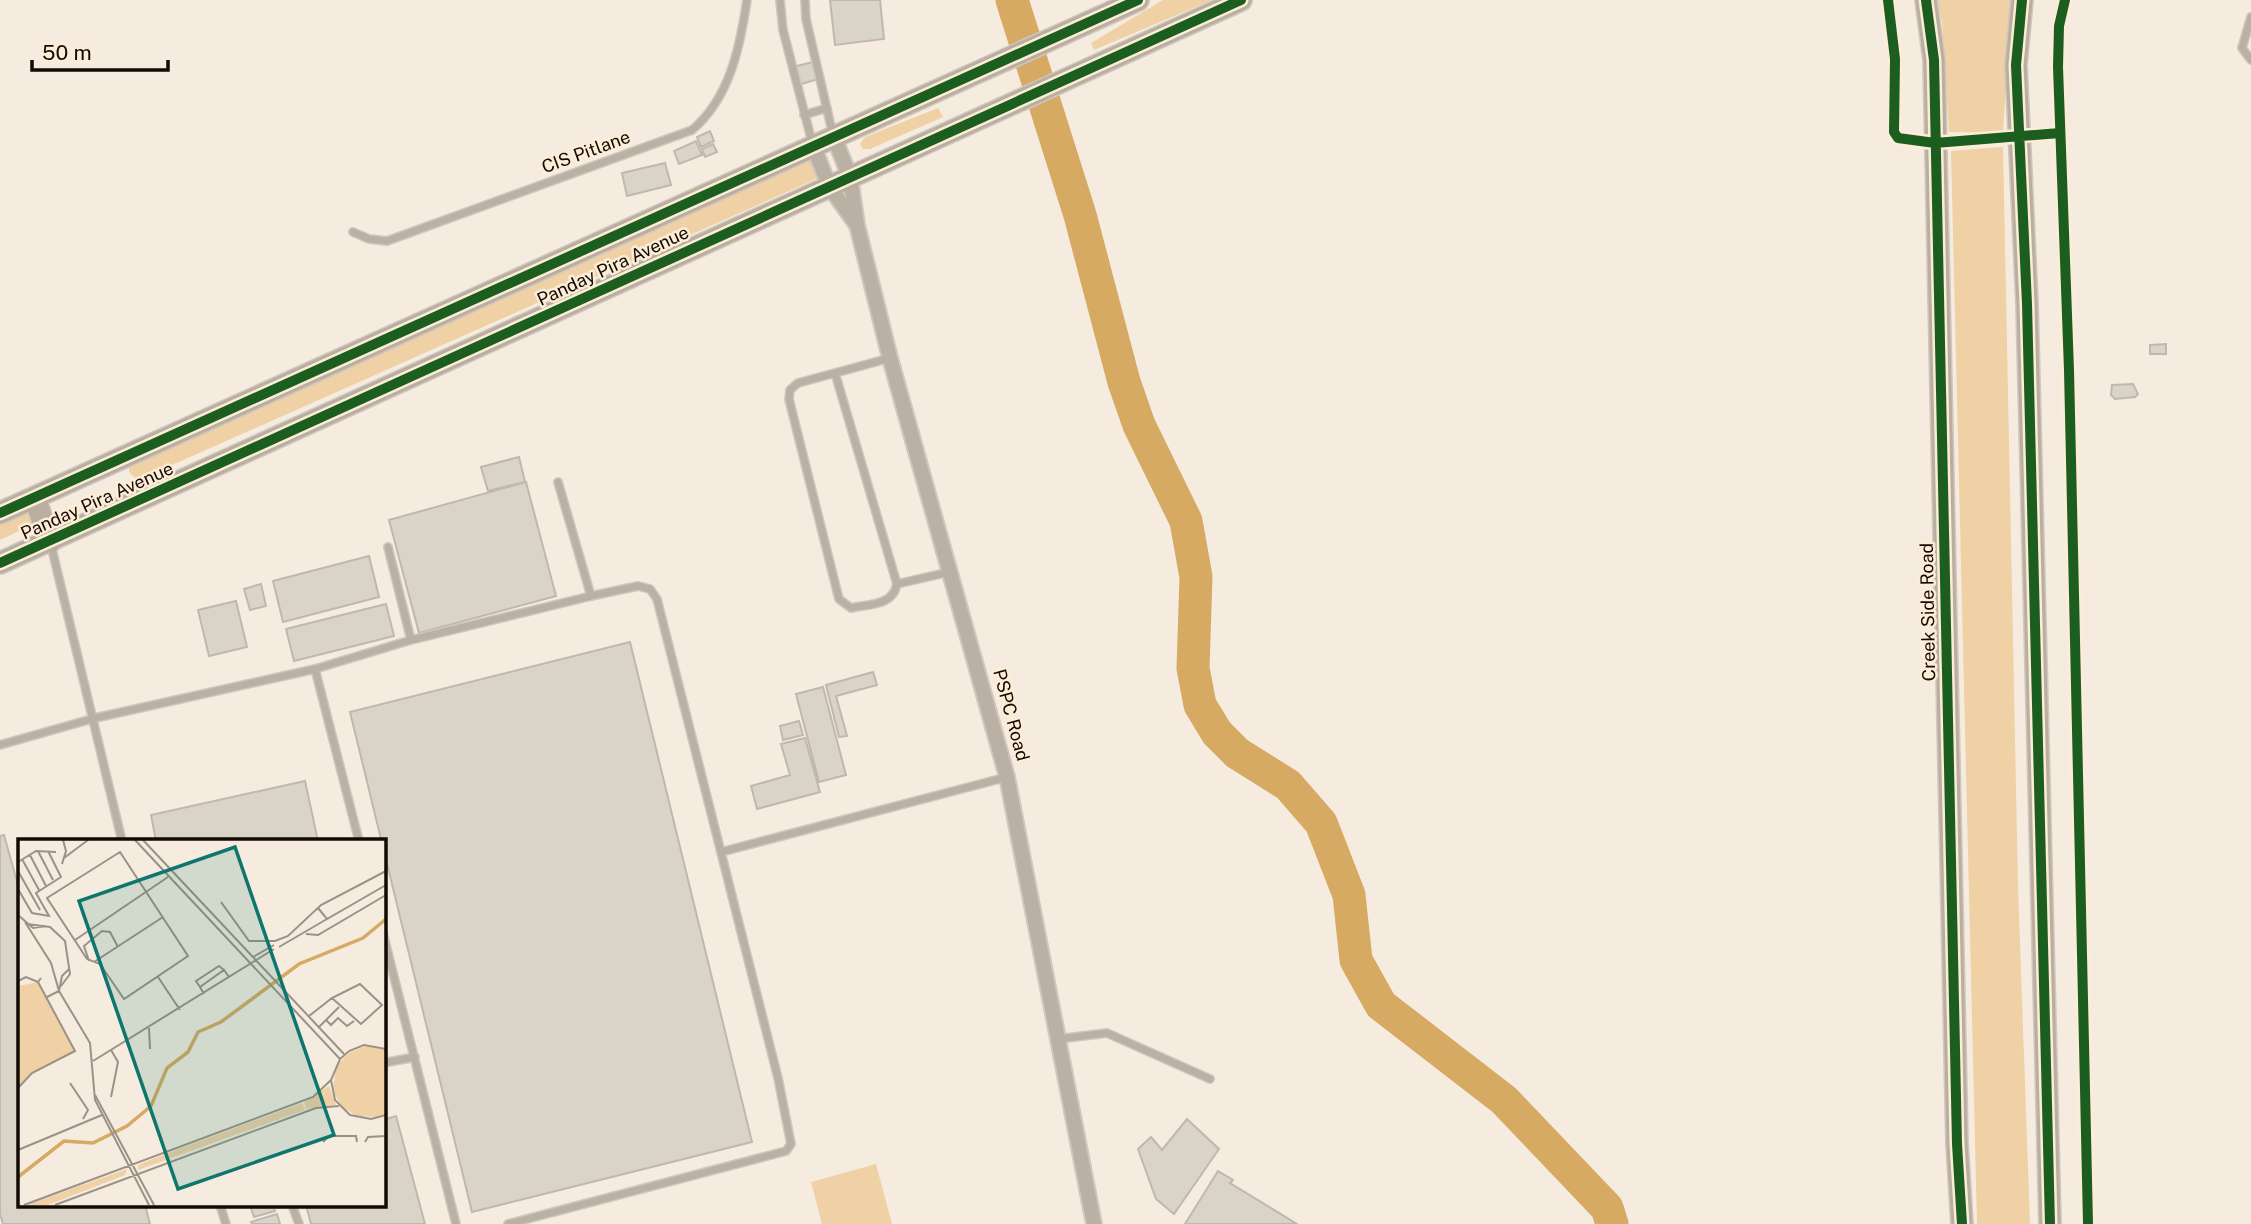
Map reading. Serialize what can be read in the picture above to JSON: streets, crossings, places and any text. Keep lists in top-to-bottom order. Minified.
{"streets":{"main road":["Panday Pira Avenue","Creek Side Road"],"street":["PSPC Road"],"lane":["CIS Pitlane"]},"crossings":[["Panday Pira Avenue","PSPC Road"]],"scale_bar":"50 m"}
